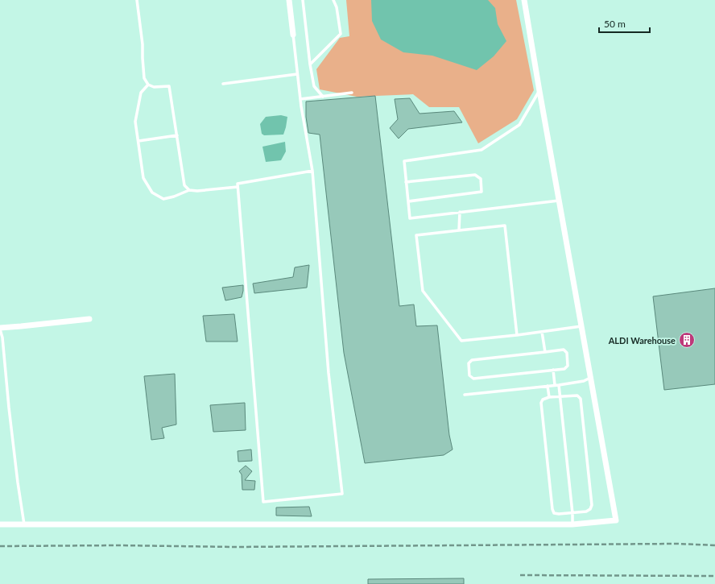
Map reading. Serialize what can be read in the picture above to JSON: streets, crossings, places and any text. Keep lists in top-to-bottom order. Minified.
{"places":{"building":["ALDI Warehouse"]},"scale_bar":"50 m"}
